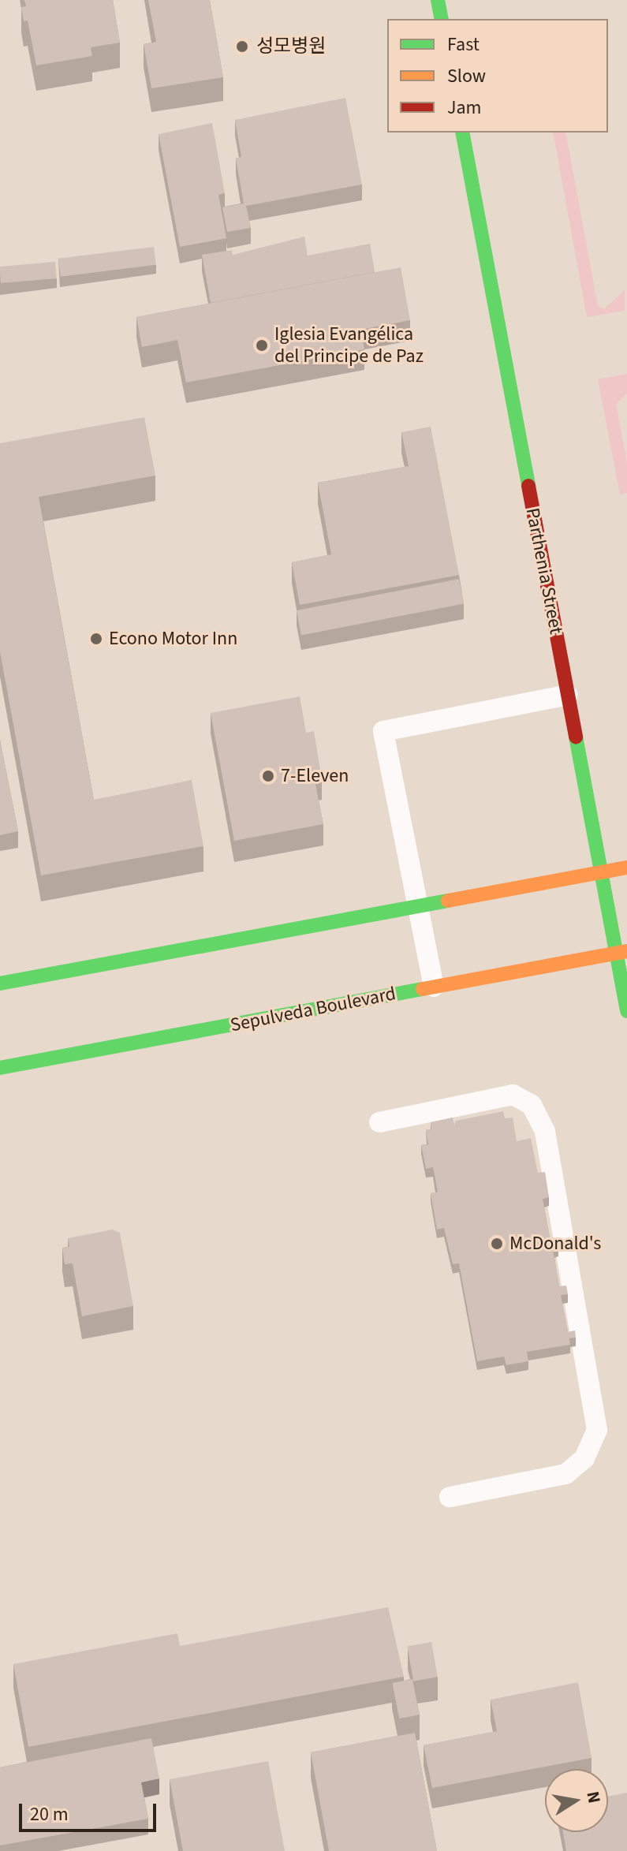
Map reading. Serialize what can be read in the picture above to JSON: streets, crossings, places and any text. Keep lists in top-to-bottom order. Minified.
{"streets":{"main road":["Parthenia Street","Sepulveda Boulevard"]},"crossings":[["Parthenia Street","Sepulveda Boulevard"]],"places":["성모병원","Iglesia Evangélica del Principe de Paz","Econo Motor Inn","7-Eleven","McDonald's"],"legend":["Fast","Slow","Jam"],"scale_bar":"20 m","north":"right"}
